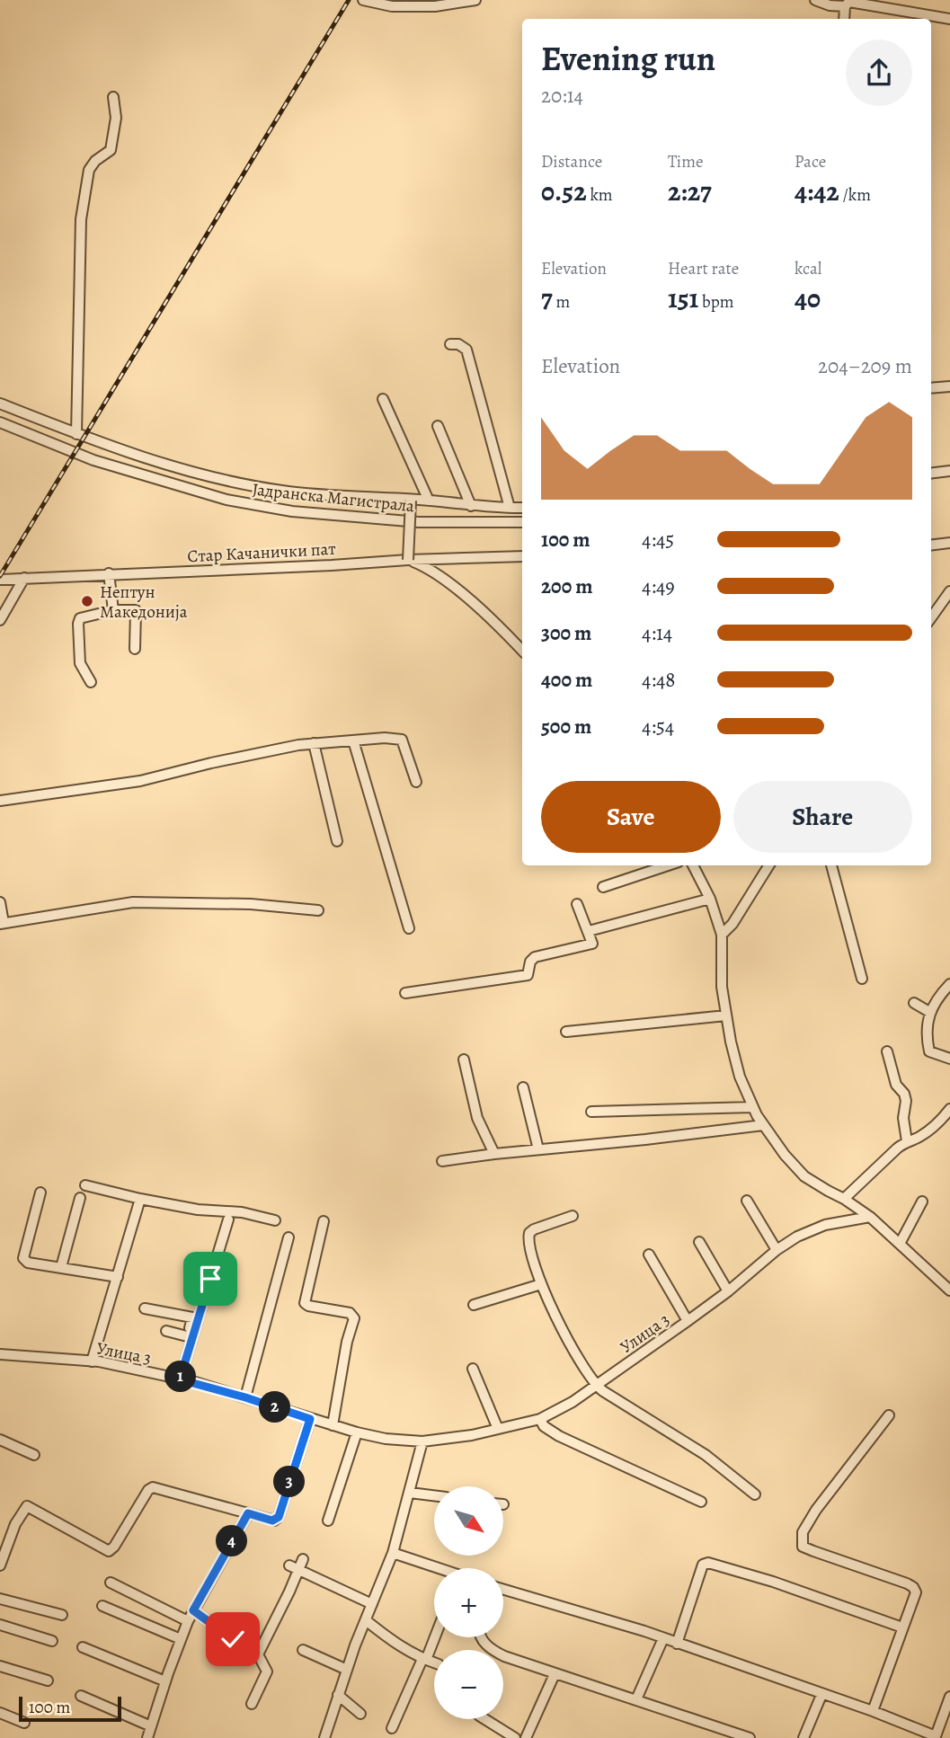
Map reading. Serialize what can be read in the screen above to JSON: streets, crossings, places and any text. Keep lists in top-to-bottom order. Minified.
{"streets":{"street":["Јадранска Магистрала","Стар Качанички пат","Улица 3"]},"places":["Нептун Македонија"],"scale_bar":"100 m","north":"bottom right","page":{"heading":["Evening run","20:14"],"stats":[["Distance","0.52 km"],["Time","2:27"],["Pace","4:42 /km"],["Elevation","7 m"],["Heart rate","151 bpm"],["kcal","40"]],"chart":["Elevation","204–209 m"],"list":[{"name":"100 m","note":"4:45"},{"name":"200 m","note":"4:49"},{"name":"300 m","note":"4:14"},{"name":"400 m","note":"4:48"},{"name":"500 m","note":"4:54"}],"buttons":["Save","Share"],"pins":["1","2","3","4"],"map_buttons":["+","−"],"scale":"100 m"}}
